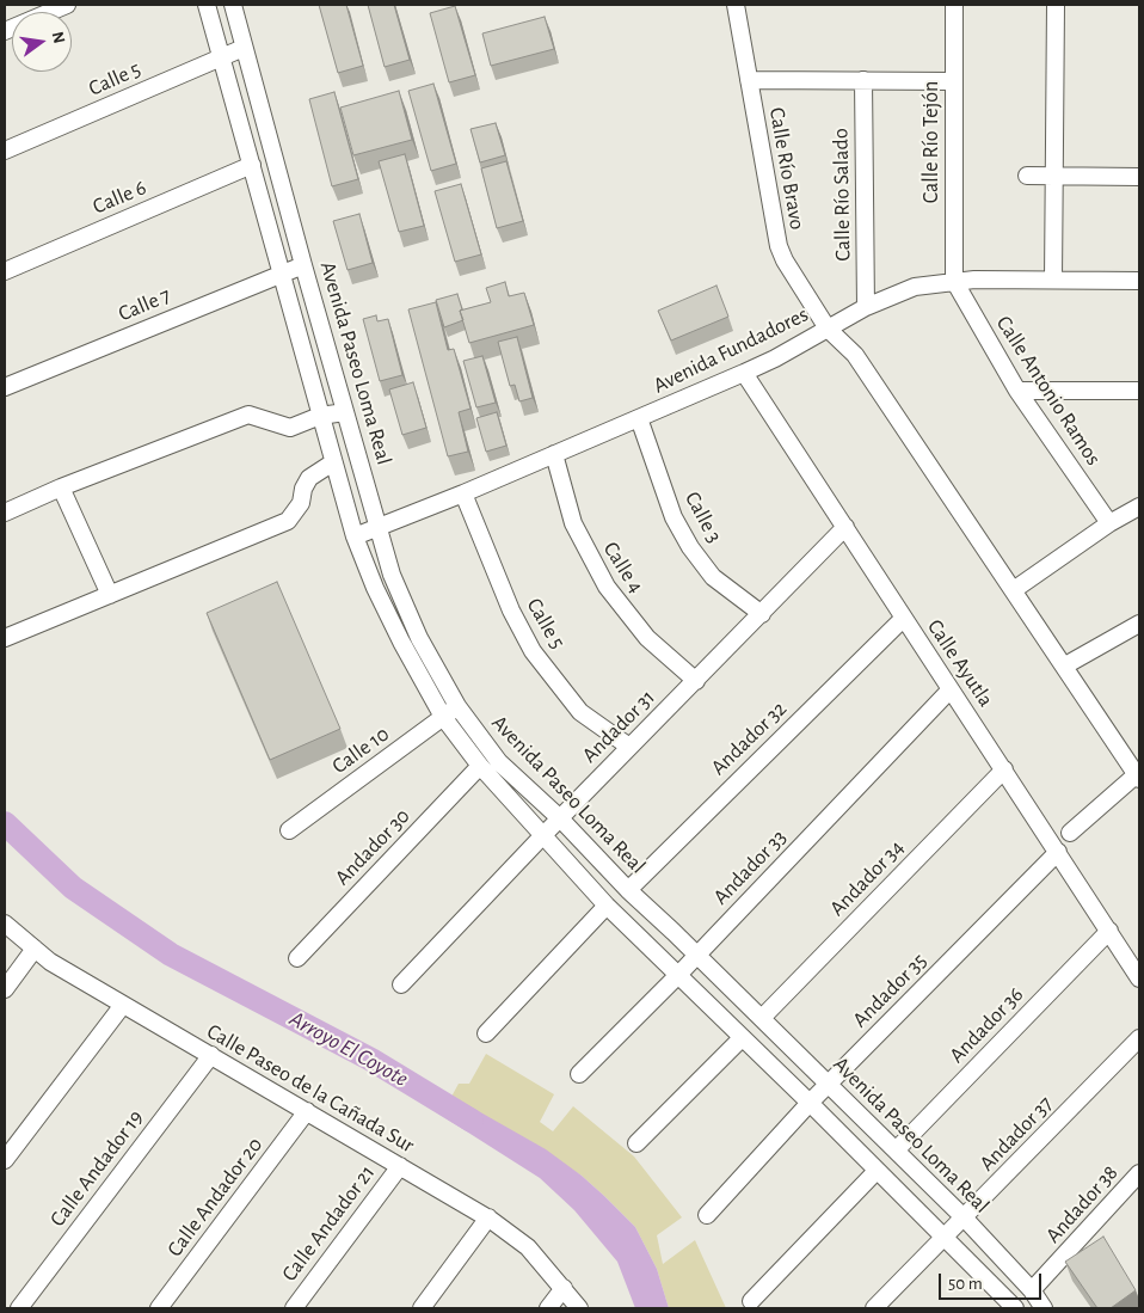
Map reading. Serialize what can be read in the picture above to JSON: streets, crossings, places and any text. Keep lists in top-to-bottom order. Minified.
{"streets":{"street":["Calle 5","Calle Río Tejón","Calle Río Bravo","Calle Río Salado","Calle 6","Calle 7","Avenida Fundadores","Avenida Paseo Loma Real","Calle Antonio Ramos","Calle 3","Calle 4","Calle Ayutla","Andador 31","Andador 32","Calle 10","Andador 30","Andador 33","Andador 34","Andador 35","Andador 36","Calle Paseo de la Cañada Sur","Andador 37","Calle Andador 19","Calle Andador 20","Andador 38","Calle Andador 21"]},"crossings":[["Calle 5","Avenida Fundadores"],["Calle 5","Avenida Paseo Loma Real"],["Calle 5","Andador 31"],["Calle Río Tejón","Avenida Fundadores"],["Calle Río Tejón","Calle Antonio Ramos"],["Calle Río Bravo","Avenida Fundadores"],["Calle Río Salado","Avenida Fundadores"],["Calle 6","Avenida Paseo Loma Real"],["Calle 7","Avenida Paseo Loma Real"],["Avenida Fundadores","Avenida Paseo Loma Real"],["Avenida Fundadores","Calle Antonio Ramos"],["Avenida Fundadores","Calle 3"],["Avenida Fundadores","Calle 4"],["Avenida Fundadores","Calle Ayutla"],["Avenida Paseo Loma Real","Andador 31"],["Avenida Paseo Loma Real","Andador 32"],["Avenida Paseo Loma Real","Calle 10"],["Avenida Paseo Loma Real","Andador 30"],["Avenida Paseo Loma Real","Andador 33"],["Avenida Paseo Loma Real","Andador 34"],["Avenida Paseo Loma Real","Andador 35"],["Avenida Paseo Loma Real","Andador 36"],["Avenida Paseo Loma Real","Andador 37"],["Avenida Paseo Loma Real","Andador 38"],["Calle 3","Andador 31"],["Calle 4","Andador 31"],["Calle Ayutla","Andador 31"],["Calle Ayutla","Andador 32"],["Calle Ayutla","Andador 33"],["Calle Ayutla","Andador 34"],["Calle Ayutla","Andador 35"],["Calle Ayutla","Andador 36"],["Calle Paseo de la Cañada Sur","Calle Andador 19"],["Calle Paseo de la Cañada Sur","Calle Andador 20"],["Calle Paseo de la Cañada Sur","Calle Andador 21"]],"water":["Arroyo El Coyote"],"scale_bar":"50 m","north":"right"}
